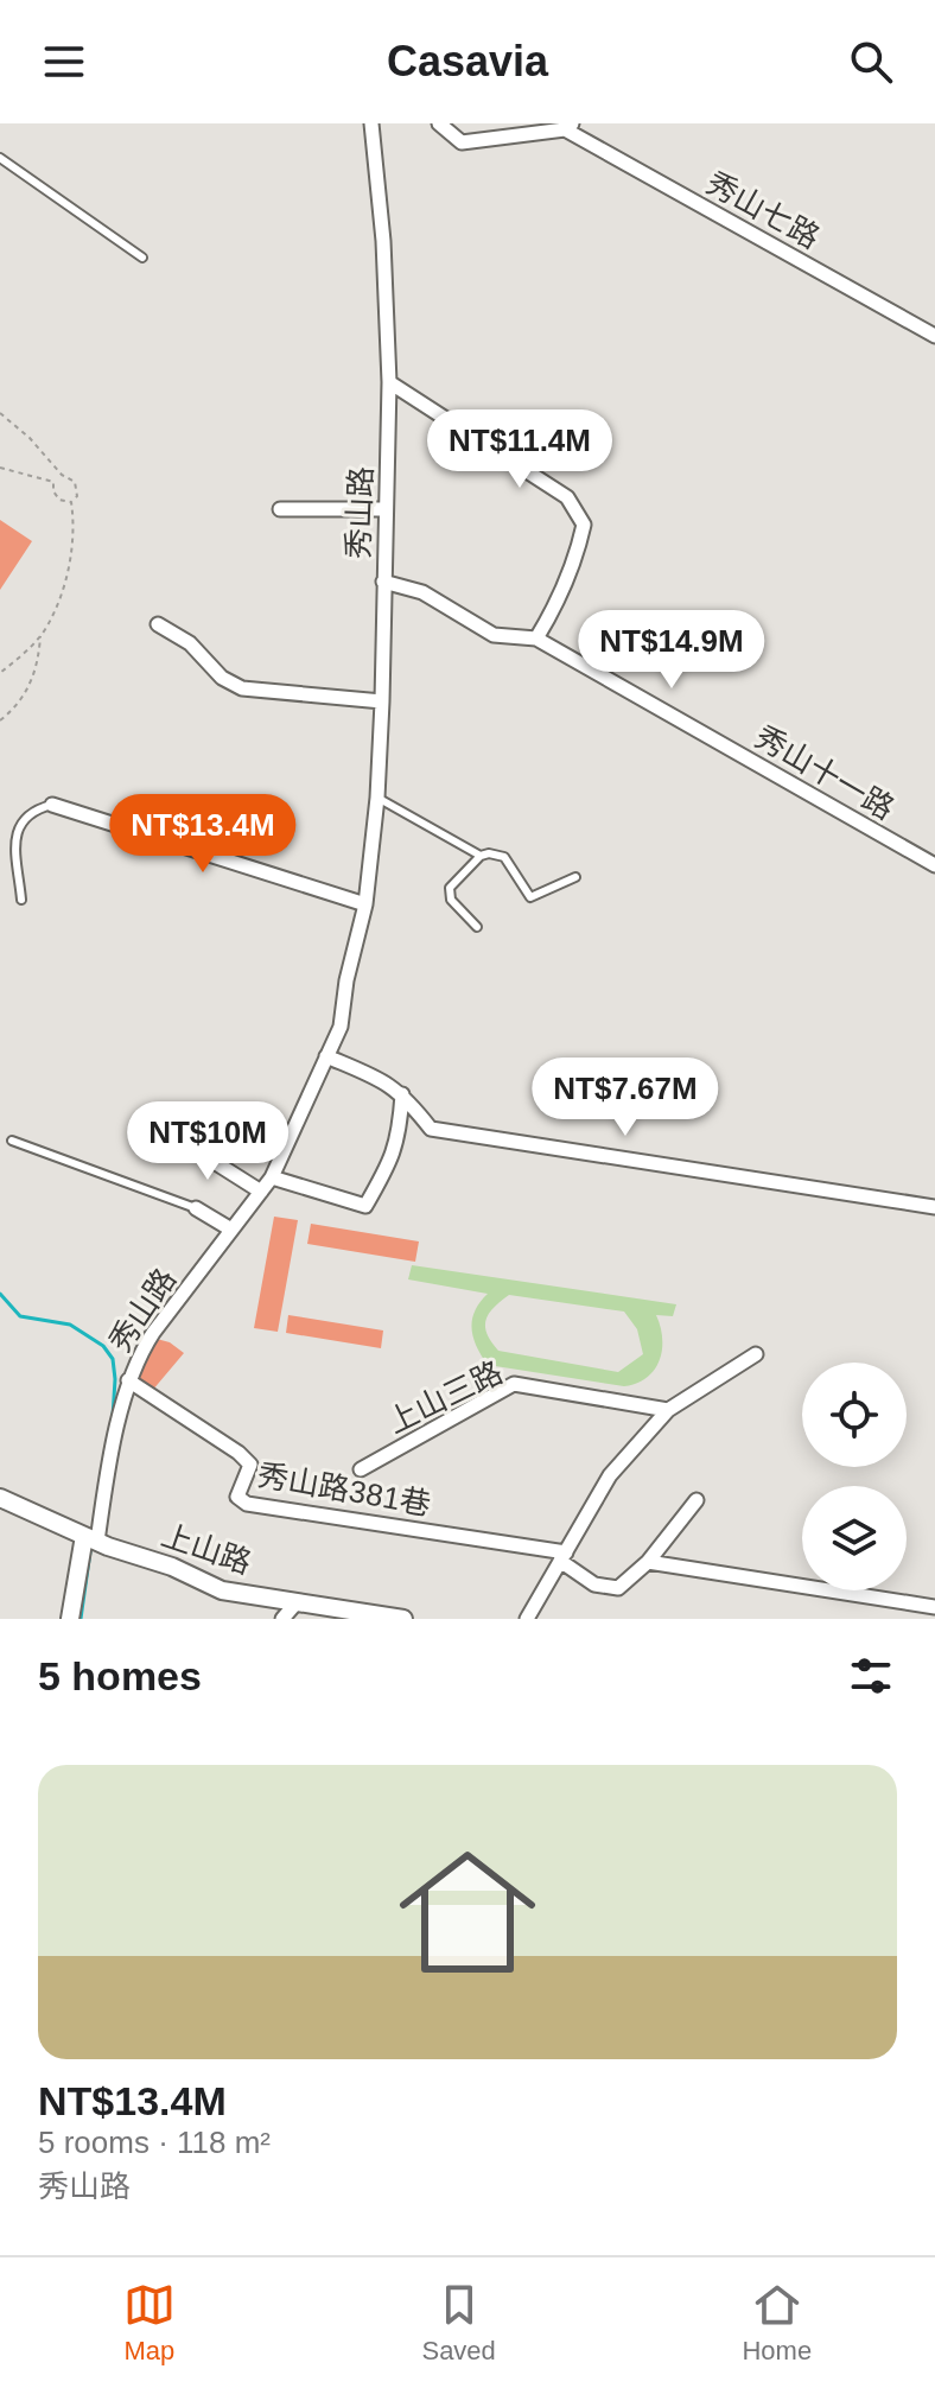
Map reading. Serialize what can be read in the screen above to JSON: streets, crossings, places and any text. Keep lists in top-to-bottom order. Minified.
{"streets":{"street":["秀山七路","秀山路","秀山十一路","上山三路","秀山路381巷","上山路"]},"crossings":[["秀山路","秀山十一路"],["秀山路","秀山路381巷"],["秀山路","上山路"]],"page":{"header":"Casavia","price":["NT$11.4M","NT$14.9M","NT$13.4M","NT$7.67M","NT$10M"],"heading":"5 homes","list":[{"name":"NT$13.4M","note":"5 rooms · 118 m² · 秀山路"}],"tabs":["Map","Saved","Home"]}}
